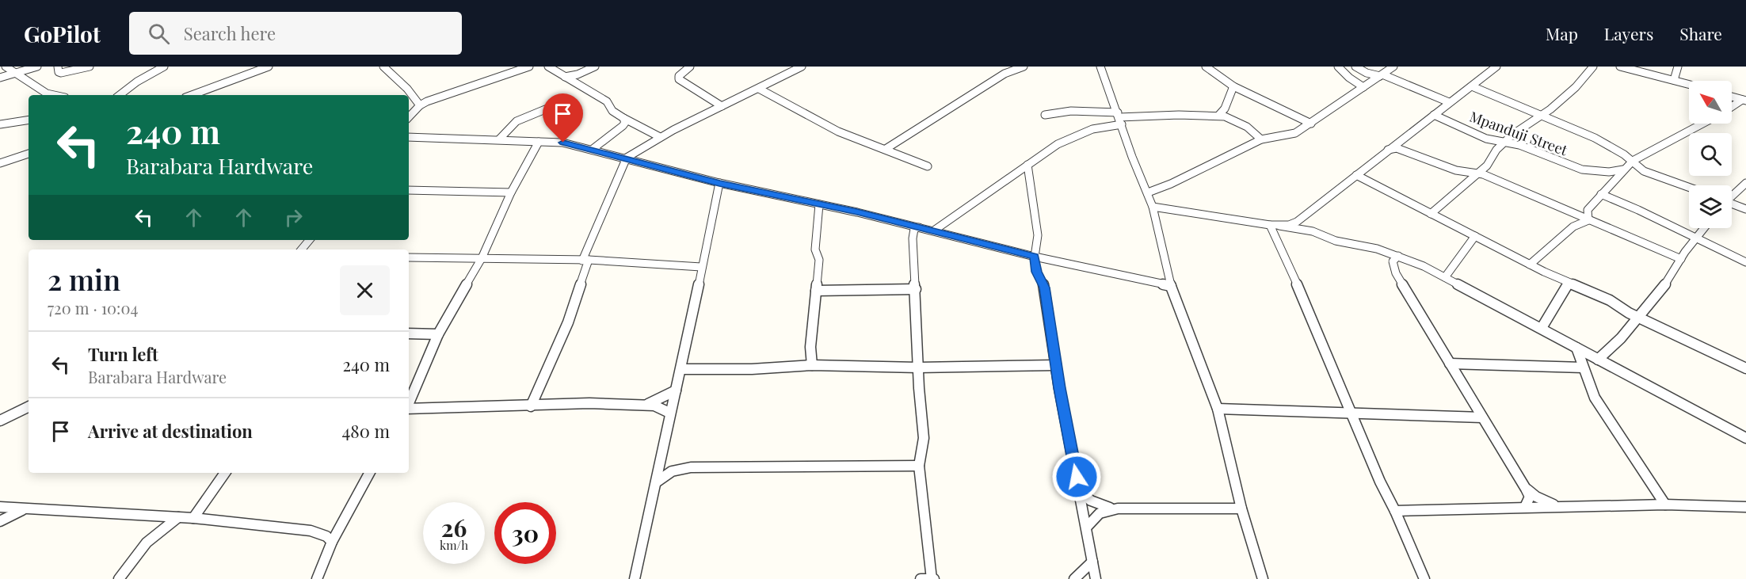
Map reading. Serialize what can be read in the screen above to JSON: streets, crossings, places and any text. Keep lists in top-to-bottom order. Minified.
{"streets":{"street":["Mpanduji Street"]},"north":"top left","page":{"header":"GoPilot","search":"Search here","nav":["Map","Layers","Share"],"turn":["240 m","Barabara Hardware"],"heading":["2 min","720 m · 10:04"],"list":[{"name":"Turn left","note":"Barabara Hardware","value":"240 m"},{"name":"Arrive at destination","value":"480 m"}],"speed":"26 km/h","limit":"30"}}
